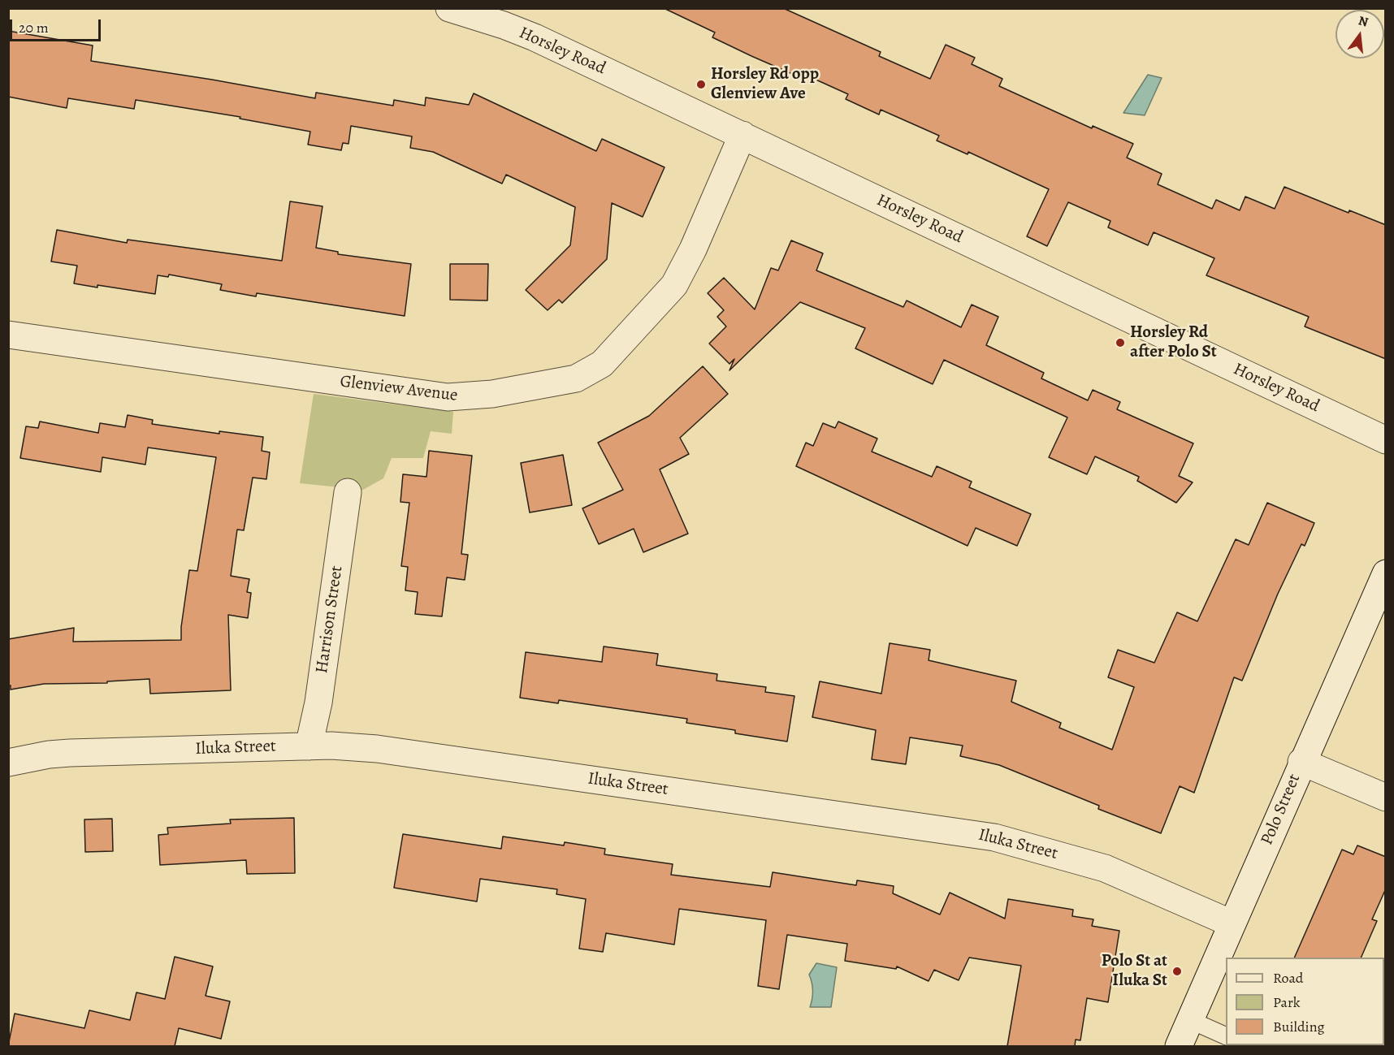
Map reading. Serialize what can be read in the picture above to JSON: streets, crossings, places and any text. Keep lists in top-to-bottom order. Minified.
{"streets":{"street":["Horsley Road","Glenview Avenue","Harrison Street","Iluka Street","Polo Street"]},"crossings":[["Horsley Road","Glenview Avenue"],["Harrison Street","Iluka Street"],["Iluka Street","Polo Street"]],"places":["Horsley Rd opp Glenview Ave","Horsley Rd after Polo St","Polo St at Iluka St"],"legend":["Road","Park","Building"],"scale_bar":"20 m","north":"top"}
